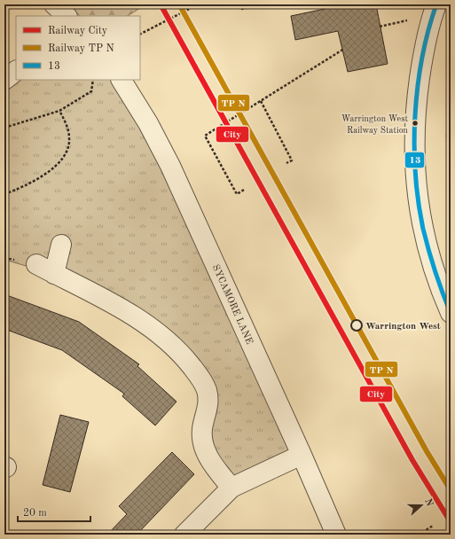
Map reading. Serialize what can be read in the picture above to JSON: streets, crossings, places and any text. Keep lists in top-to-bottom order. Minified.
{"streets":{"street":["SYCAMORE LANE"]},"places":["Warrington West Railway Station","Warrington West"],"lines":["rail line City","transit line 13"],"legend":["Railway City","Railway TP N","13"],"scale_bar":"20 m","north":"right"}
